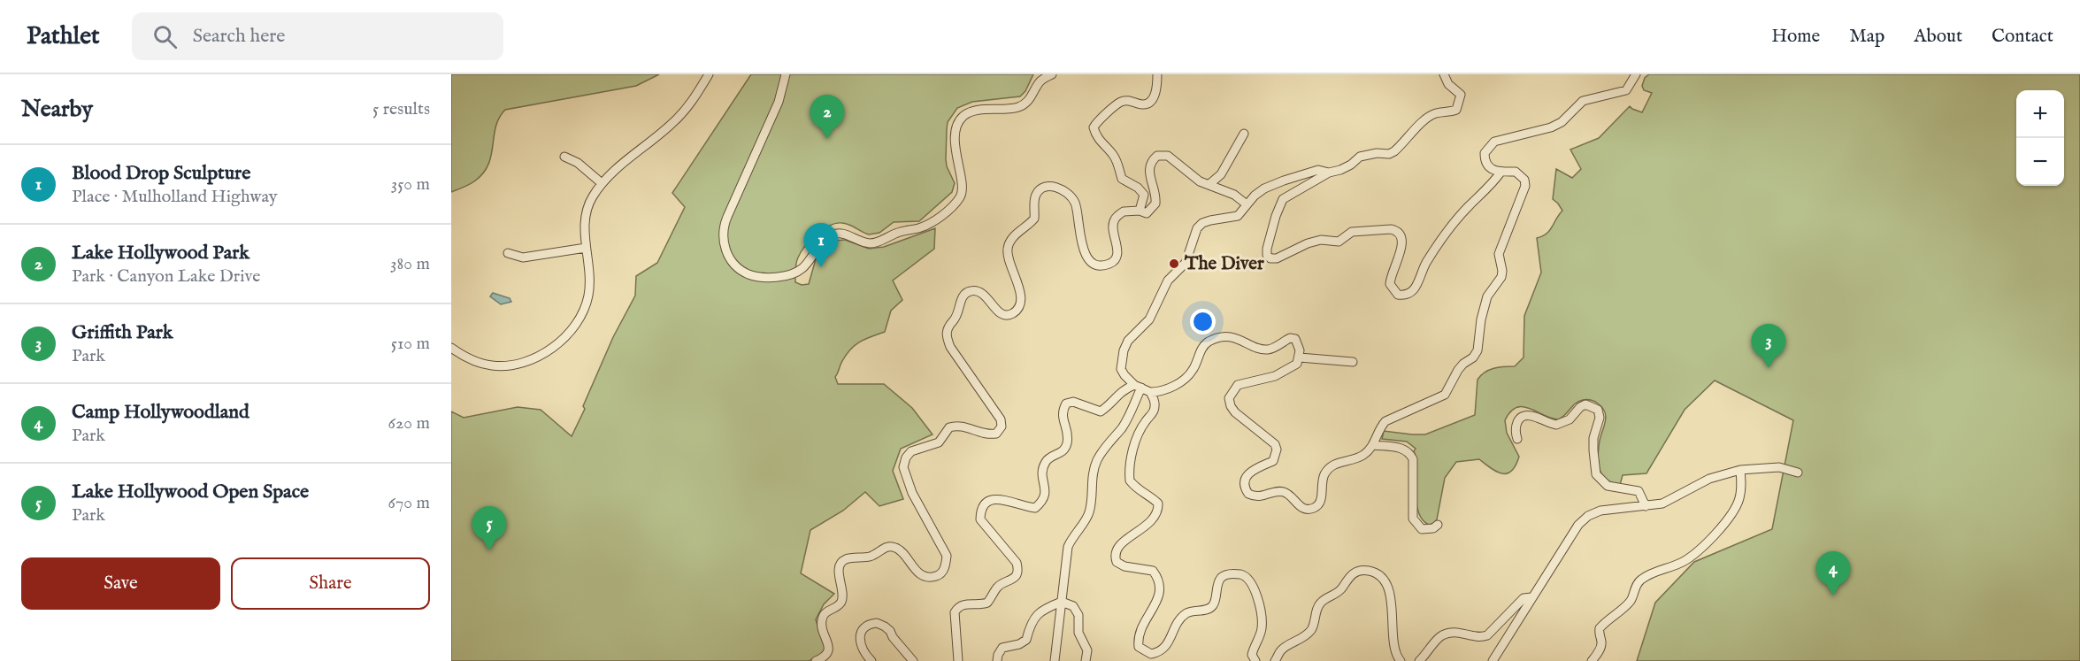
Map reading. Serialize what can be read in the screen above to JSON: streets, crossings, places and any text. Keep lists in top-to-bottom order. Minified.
{"places":["The Diver"],"page":{"header":"Pathlet","search":"Search here","nav":["Home","Map","About","Contact"],"heading":["Nearby","5 results"],"map_buttons":["+","−"],"pins":["2","1","3","5","4"],"list":[{"mark":"1","name":"Blood Drop Sculpture","note":"Place · Mulholland Highway","value":"350 m"},{"mark":"2","name":"Lake Hollywood Park","note":"Park · Canyon Lake Drive","value":"380 m"},{"mark":"3","name":"Griffith Park","note":"Park","value":"510 m"},{"mark":"4","name":"Camp Hollywoodland","note":"Park","value":"620 m"},{"mark":"5","name":"Lake Hollywood Open Space","note":"Park","value":"670 m"}],"buttons":["Save","Share"]}}
